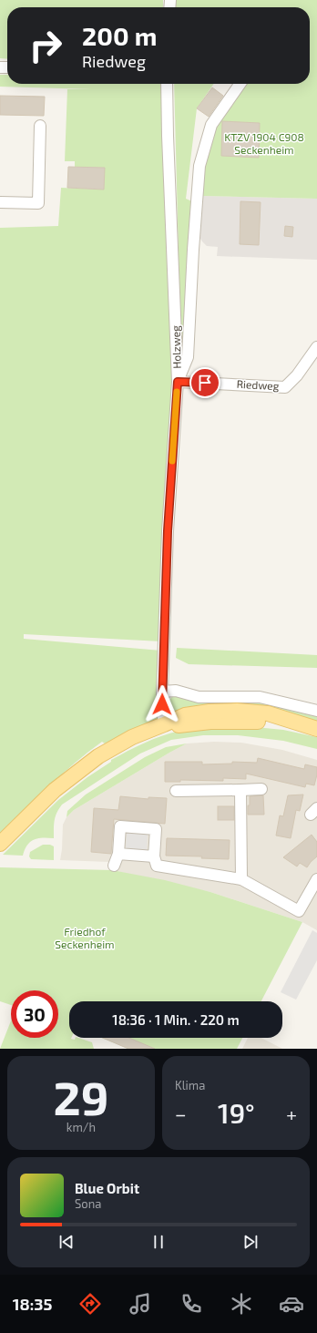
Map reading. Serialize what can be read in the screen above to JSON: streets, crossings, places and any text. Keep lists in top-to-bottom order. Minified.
{"streets":{"street":["Holzweg","Riedweg"]},"crossings":[["Holzweg","Riedweg"]],"parks":["KTZV 1904 C908 Seckenheim","Friedhof Seckenheim"],"page":{"turn":["200 m","Riedweg"],"limit":"30","trip":"18:36 · 1 Min. · 220 m","tile":[["29","km/h"],"Klima"],"heat":["−","19°","+"],"song":["Blue Orbit","Sona"],"tabs":"18:35"}}
